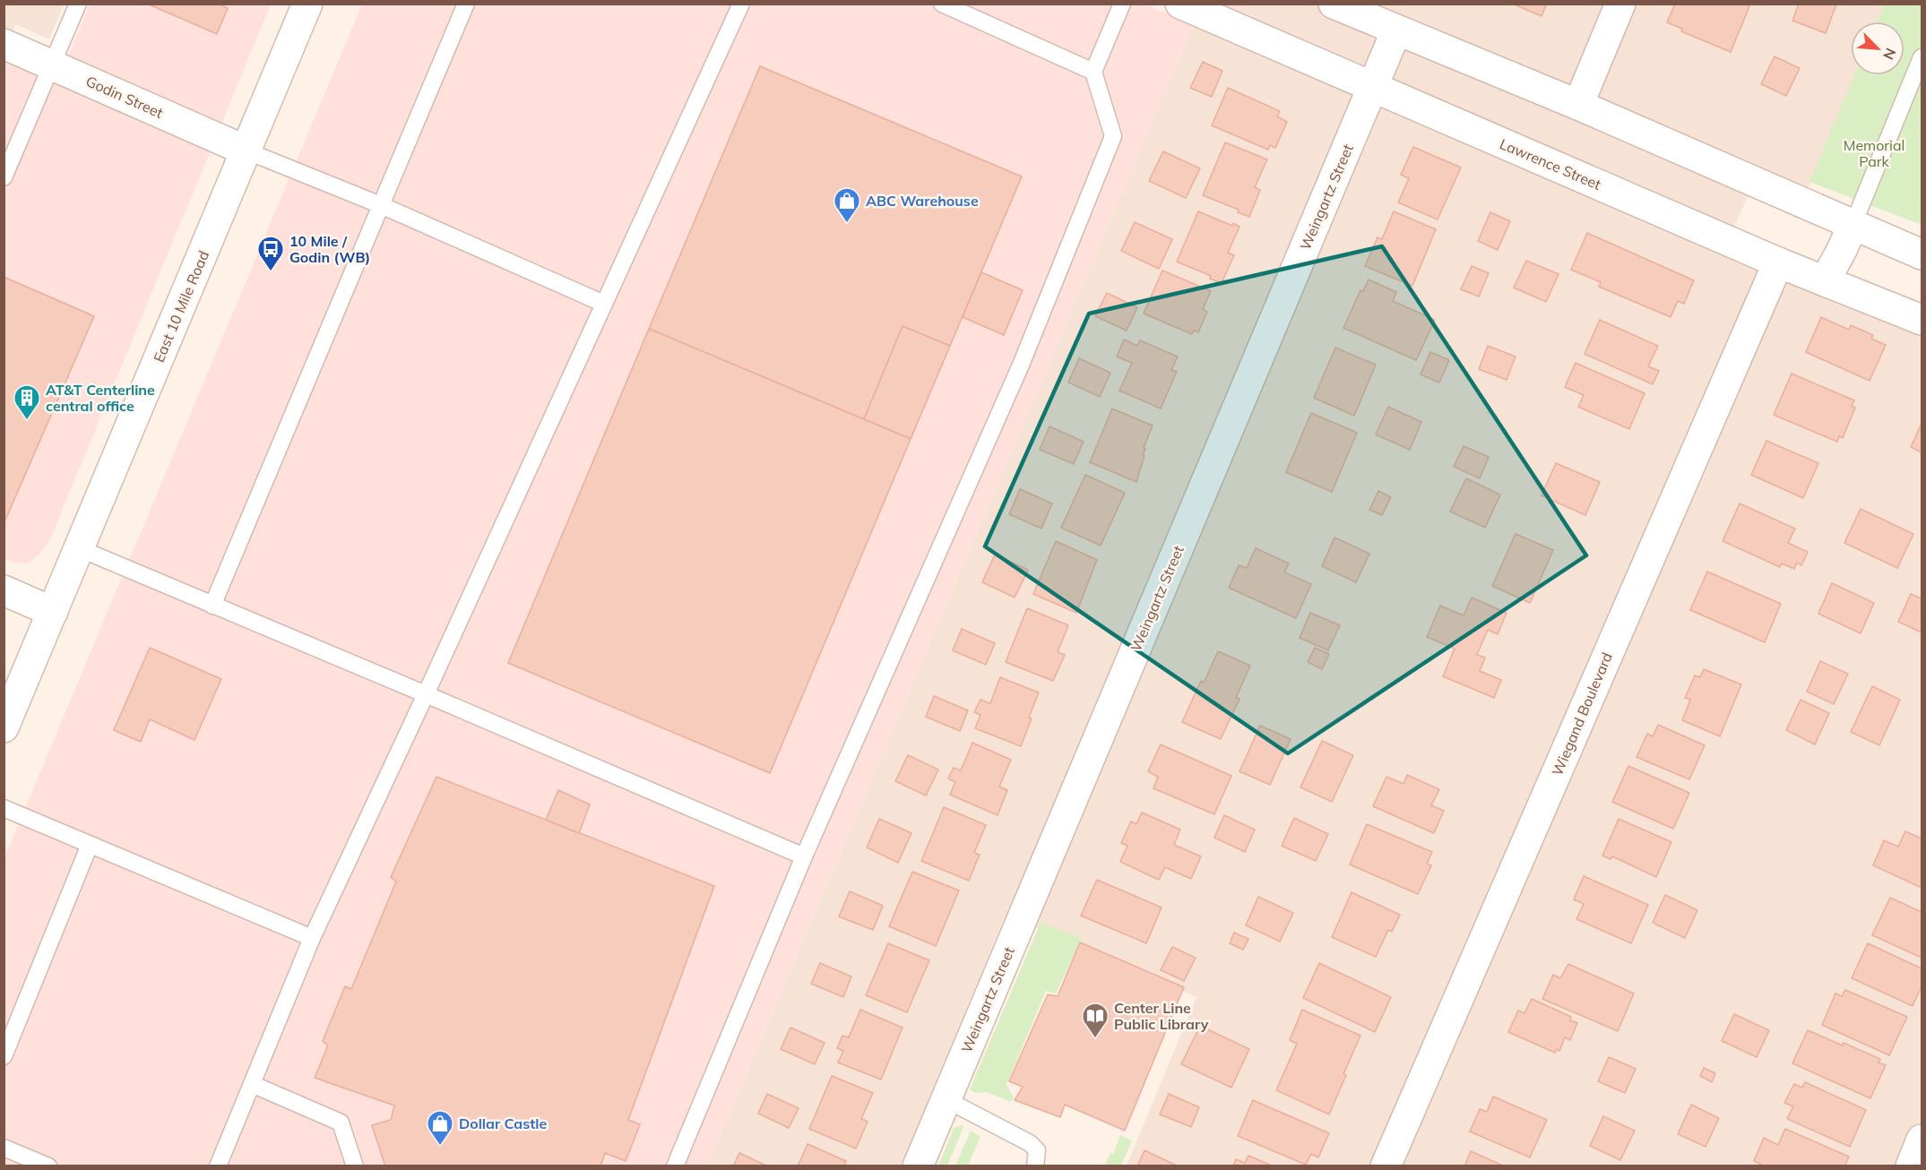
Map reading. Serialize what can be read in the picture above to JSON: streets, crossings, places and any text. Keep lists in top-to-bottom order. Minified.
{"streets":{"street":["Godin Street","Lawrence Street","Weingartz Street","East 10 Mile Road","Wiegand Boulevard"]},"crossings":[["Godin Street","East 10 Mile Road"],["Lawrence Street","Weingartz Street"],["Lawrence Street","Wiegand Boulevard"]],"parks":["Memorial Park"],"places":{"shop":["ABC Warehouse","Dollar Castle"],"bus stop":["10 Mile / Godin (WB)"],"building":["AT&T Centerline central office"],"library":["Center Line Public Library"]},"north":"bottom right"}
